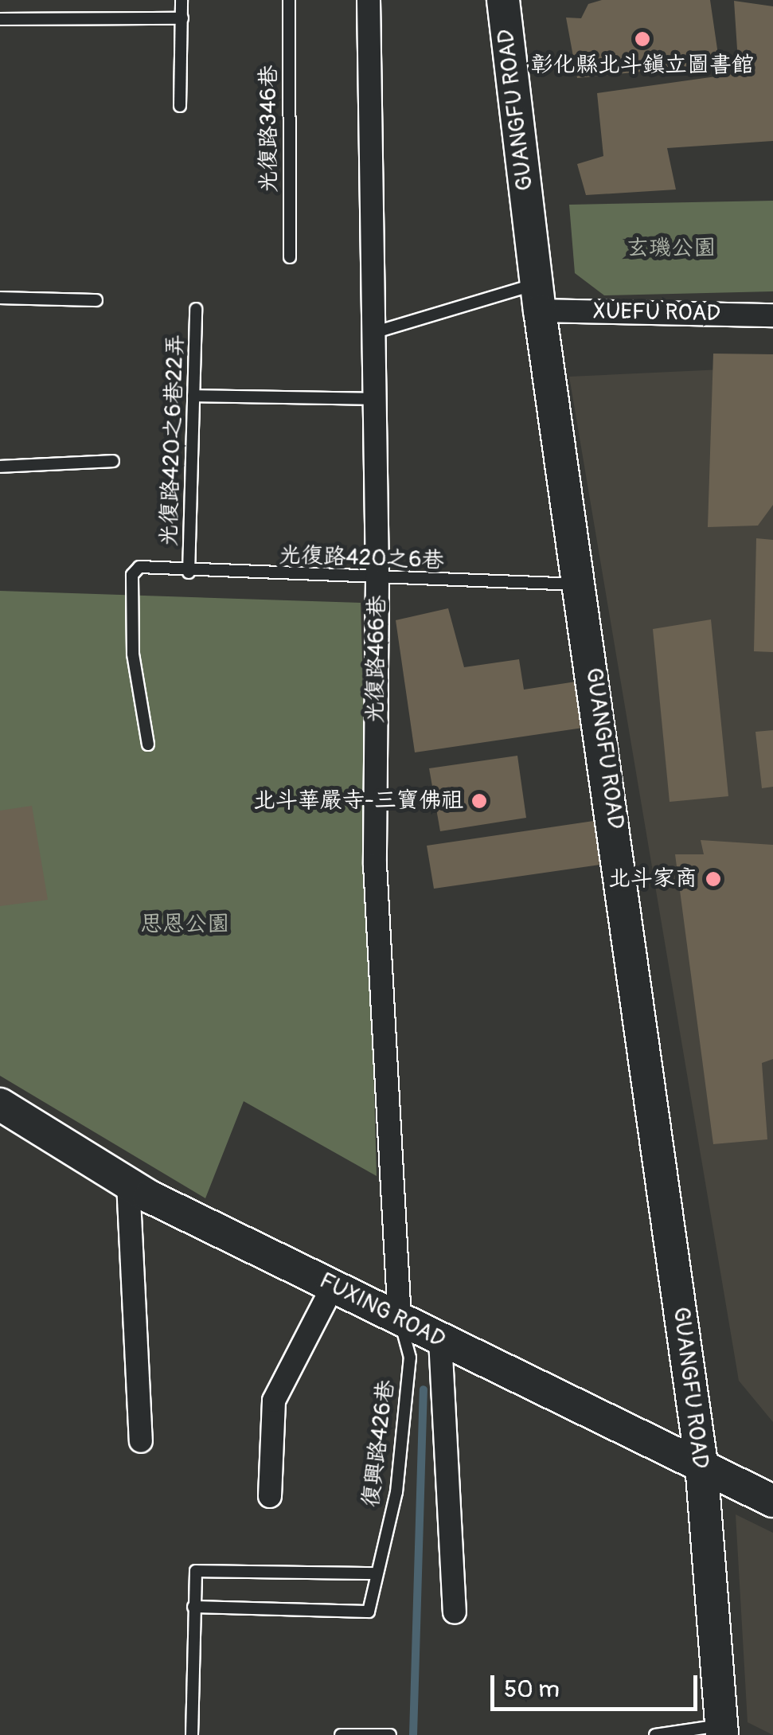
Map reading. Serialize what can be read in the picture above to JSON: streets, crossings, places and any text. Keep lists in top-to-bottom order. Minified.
{"streets":{"street":["GUANGFU ROAD","XUEFU ROAD","光復路466巷","FUXING ROAD"],"lane":["光復路346巷","光復路420之6巷22弄","光復路420之6巷","復興路426巷"]},"crossings":[["GUANGFU ROAD","XUEFU ROAD"],["GUANGFU ROAD","光復路420之6巷"],["GUANGFU ROAD","FUXING ROAD"],["光復路420之6巷22弄","光復路420之6巷"],["光復路420之6巷","光復路466巷"],["光復路466巷","FUXING ROAD"],["光復路466巷","復興路426巷"],["FUXING ROAD","復興路426巷"]],"parks":["玄璣公園","思恩公園"],"places":["彰化縣北斗鎮立圖書館","北斗華嚴寺-三寶佛祖","北斗家商"],"scale_bar":"50 m"}
